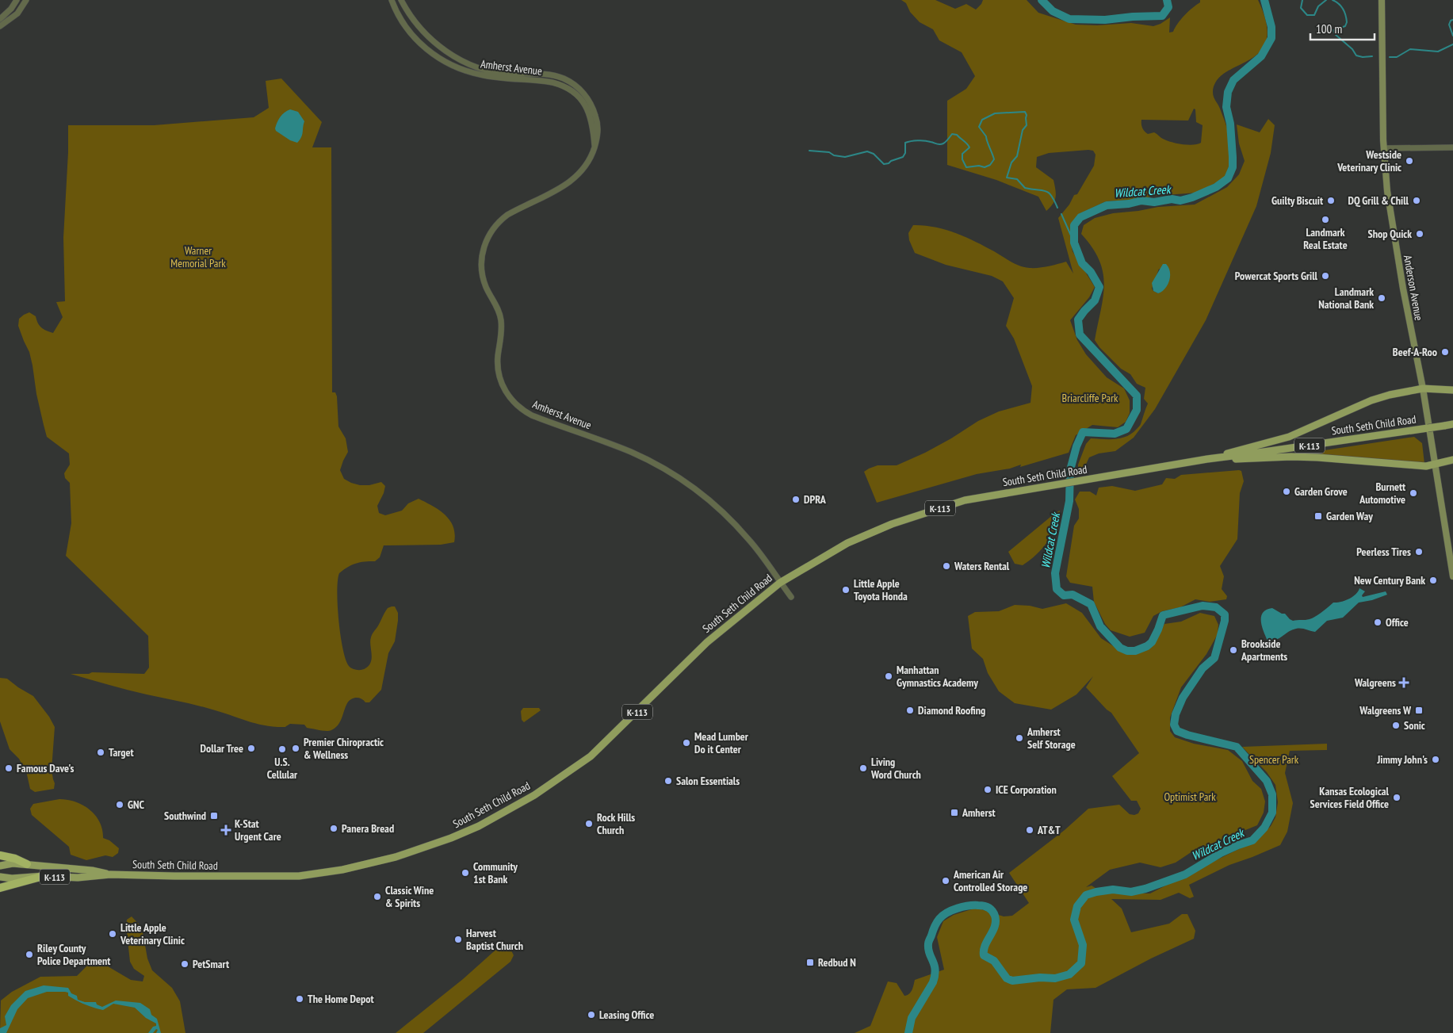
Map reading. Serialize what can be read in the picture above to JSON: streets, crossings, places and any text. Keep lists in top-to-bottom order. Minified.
{"streets":{"main road":["Anderson Avenue","South Seth Child Road","K-113"],"street":["Amherst Avenue"]},"crossings":[["Amherst Avenue","South Seth Child Road"]],"water":["Wildcat Creek"],"parks":["Warner Memorial Park","Briarcliffe Park","Spencer Park","Optimist Park"],"places":{"other":["Westside Veterinary Clinic","Guilty Biscuit","DQ Grill & Chill","Landmark Real Estate","Shop Quick","Powercat Sports Grill","Landmark National Bank","Beef-A-Roo","Garden Grove","Burnett Automotive","DPRA","Peerless Tires","Waters Rental","New Century Bank","Little Apple Toyota Honda","Office","Brookside Apartments","Manhattan Gymnastics Academy","Diamond Roofing","Sonic","Amherst Self Storage","Mead Lumber Do it Center","Dollar Tree","Premier Chiropractic & Wellness","U.S. Cellular","Target","Jimmy John's","Famous Dave's","Living Word Church","Salon Essentials","ICE Corporation","Kansas Ecological Services Field Office","GNC","Rock Hills Church","Panera Bread","AT&T","Community 1st Bank","American Air Controlled Storage","Classic Wine & Spirits","Little Apple Veterinary Clinic","Harvest Baptist Church","Riley County Police Department","PetSmart","The Home Depot","Leasing Office"],"transit":["Garden Way","Walgreens W","Amherst","Southwind","Redbud N"],"health":["Walgreens","K-Stat Urgent Care"]},"scale_bar":"100 m"}
